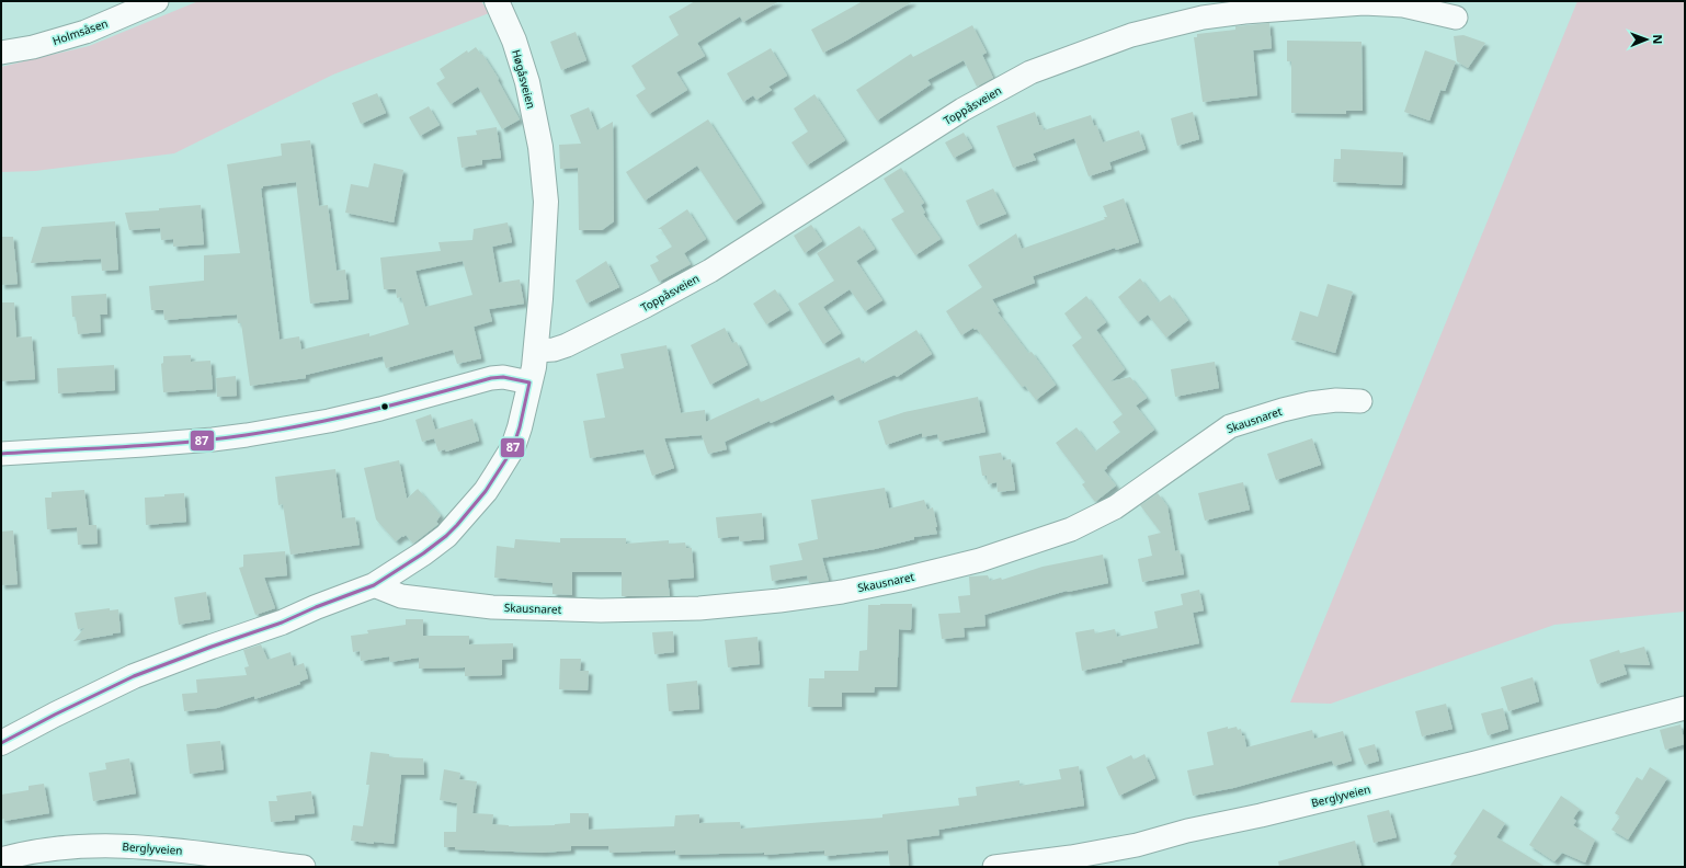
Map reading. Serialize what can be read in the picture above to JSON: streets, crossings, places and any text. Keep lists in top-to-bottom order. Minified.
{"streets":{"street":["Holmsåsen","Høgåsveien","Toppåsveien","Skausnaret","Berglyveien"]},"crossings":[["Høgåsveien","Toppåsveien"],["Høgåsveien","Skausnaret"]],"lines":["transit line 87"],"north":"right"}
